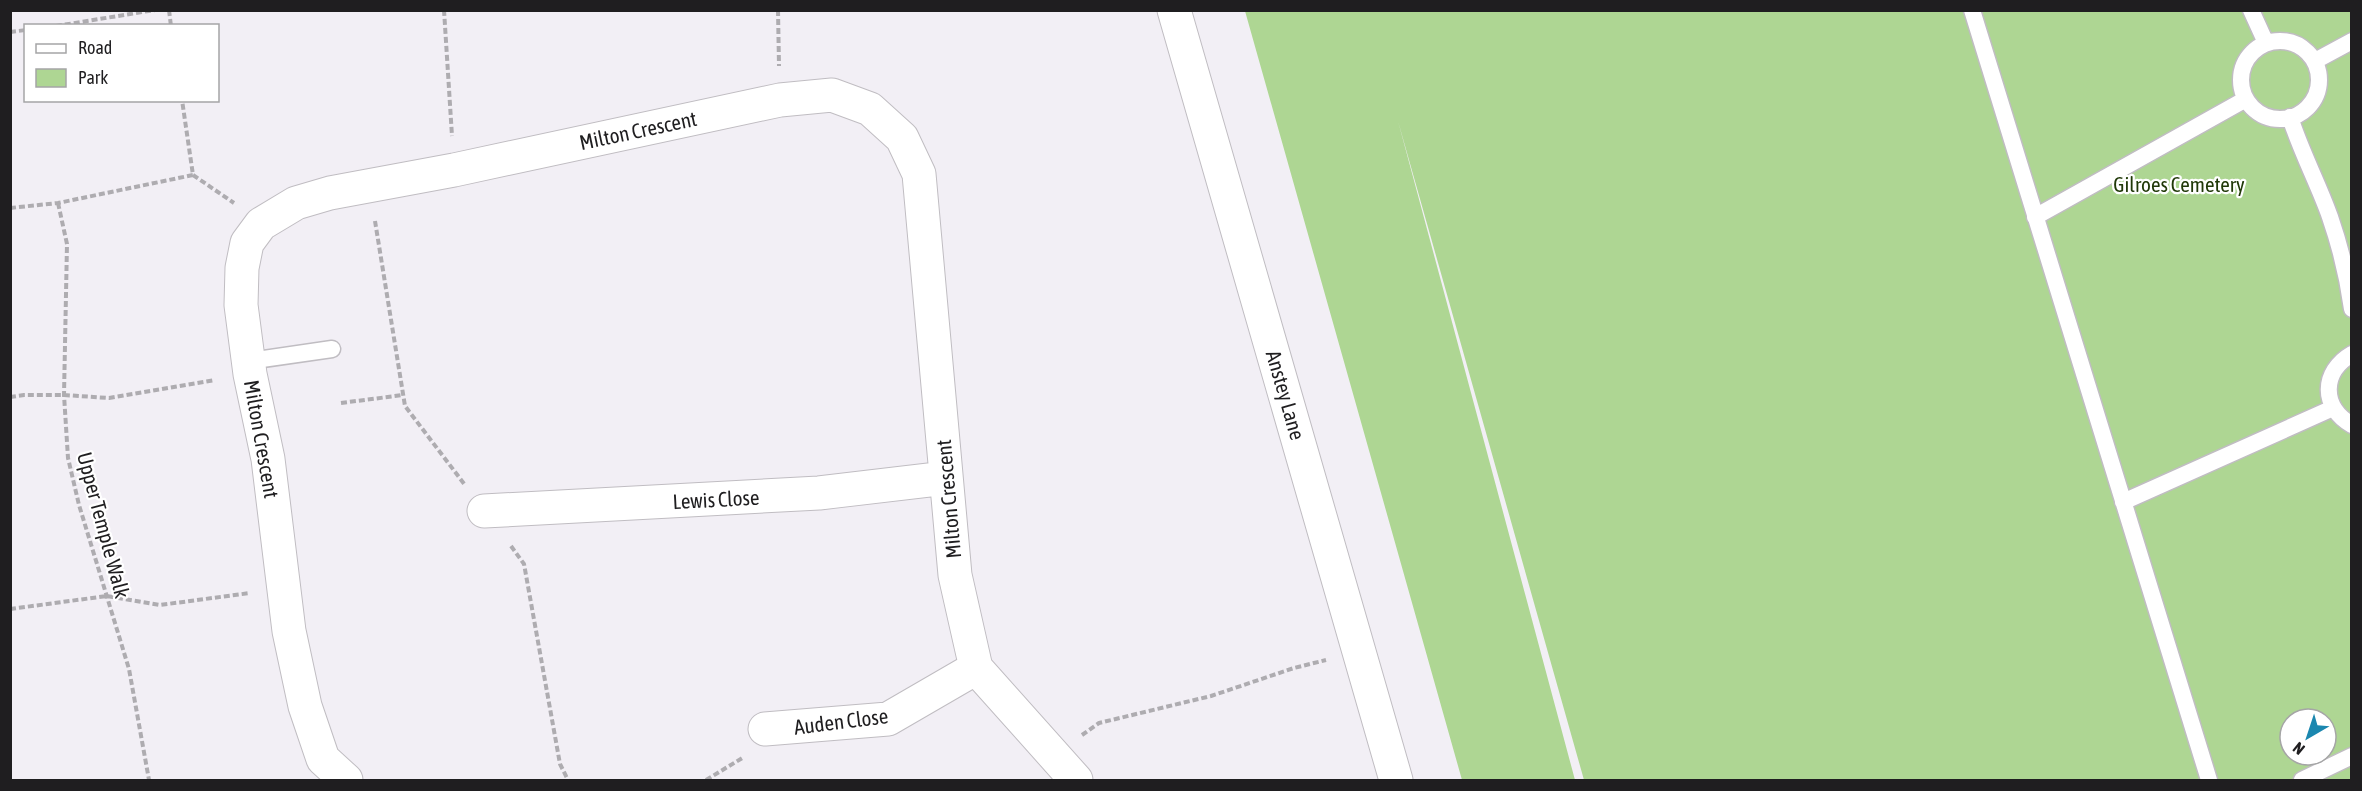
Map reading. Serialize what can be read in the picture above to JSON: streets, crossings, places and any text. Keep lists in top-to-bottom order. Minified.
{"streets":{"street":["Milton Crescent","Anstey Lane","Lewis Close","Auden Close"],"path":["Upper Temple Walk"]},"crossings":[["Milton Crescent","Lewis Close"],["Milton Crescent","Auden Close"]],"parks":["Gilroes Cemetery"],"legend":["Road","Park"],"north":"bottom left"}
